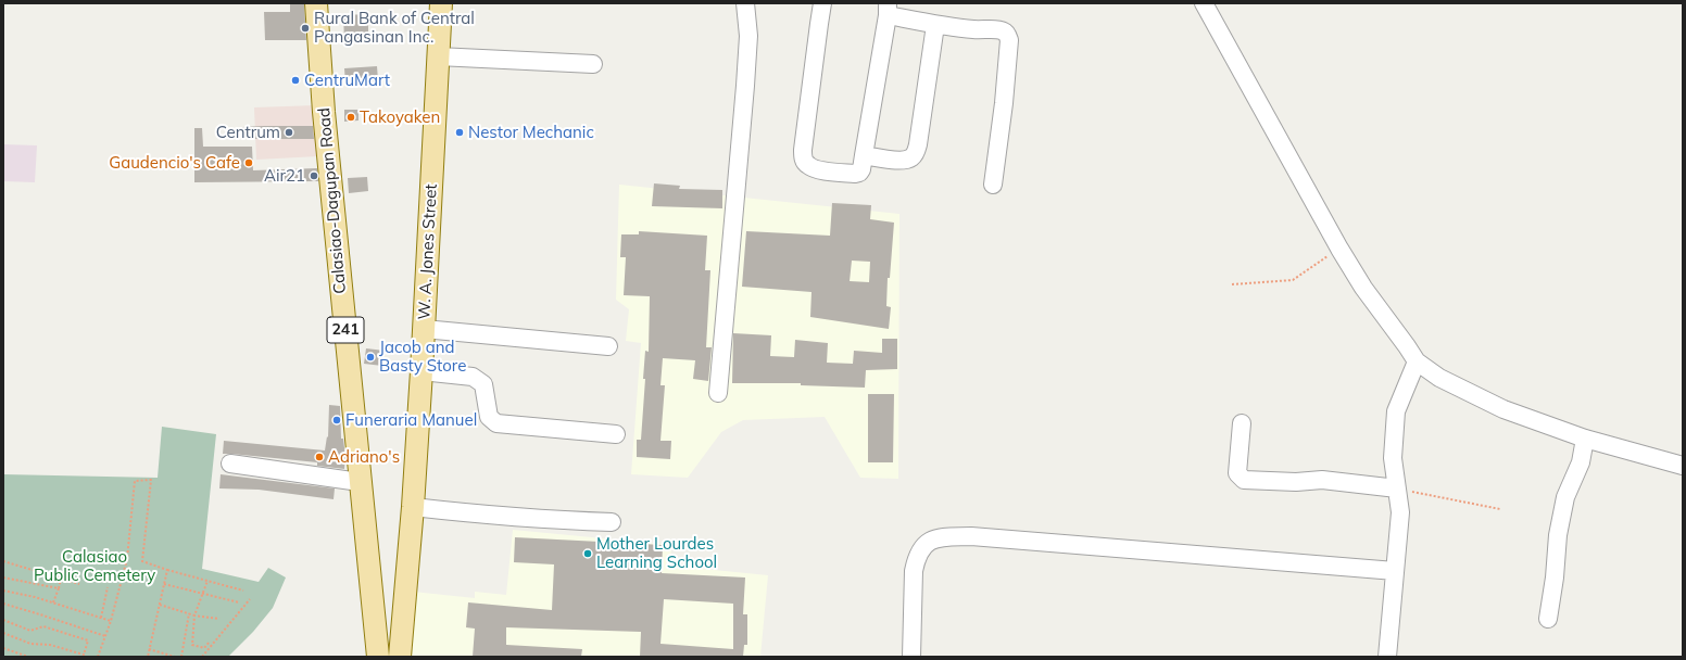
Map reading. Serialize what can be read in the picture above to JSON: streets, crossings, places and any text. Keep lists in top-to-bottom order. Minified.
{"streets":{"main road":["Calasiao-Dagupan Road","W. A. Jones Street","241"]},"parks":["Calasiao Public Cemetery"],"places":["Rural Bank of Central Pangasinan Inc.","CentruMart","Takoyaken","Centrum","Nestor Mechanic","Gaudencio's Cafe","Air21","Jacob and Basty Store","Funeraria Manuel","Adriano's","Mother Lourdes Learning School"]}
